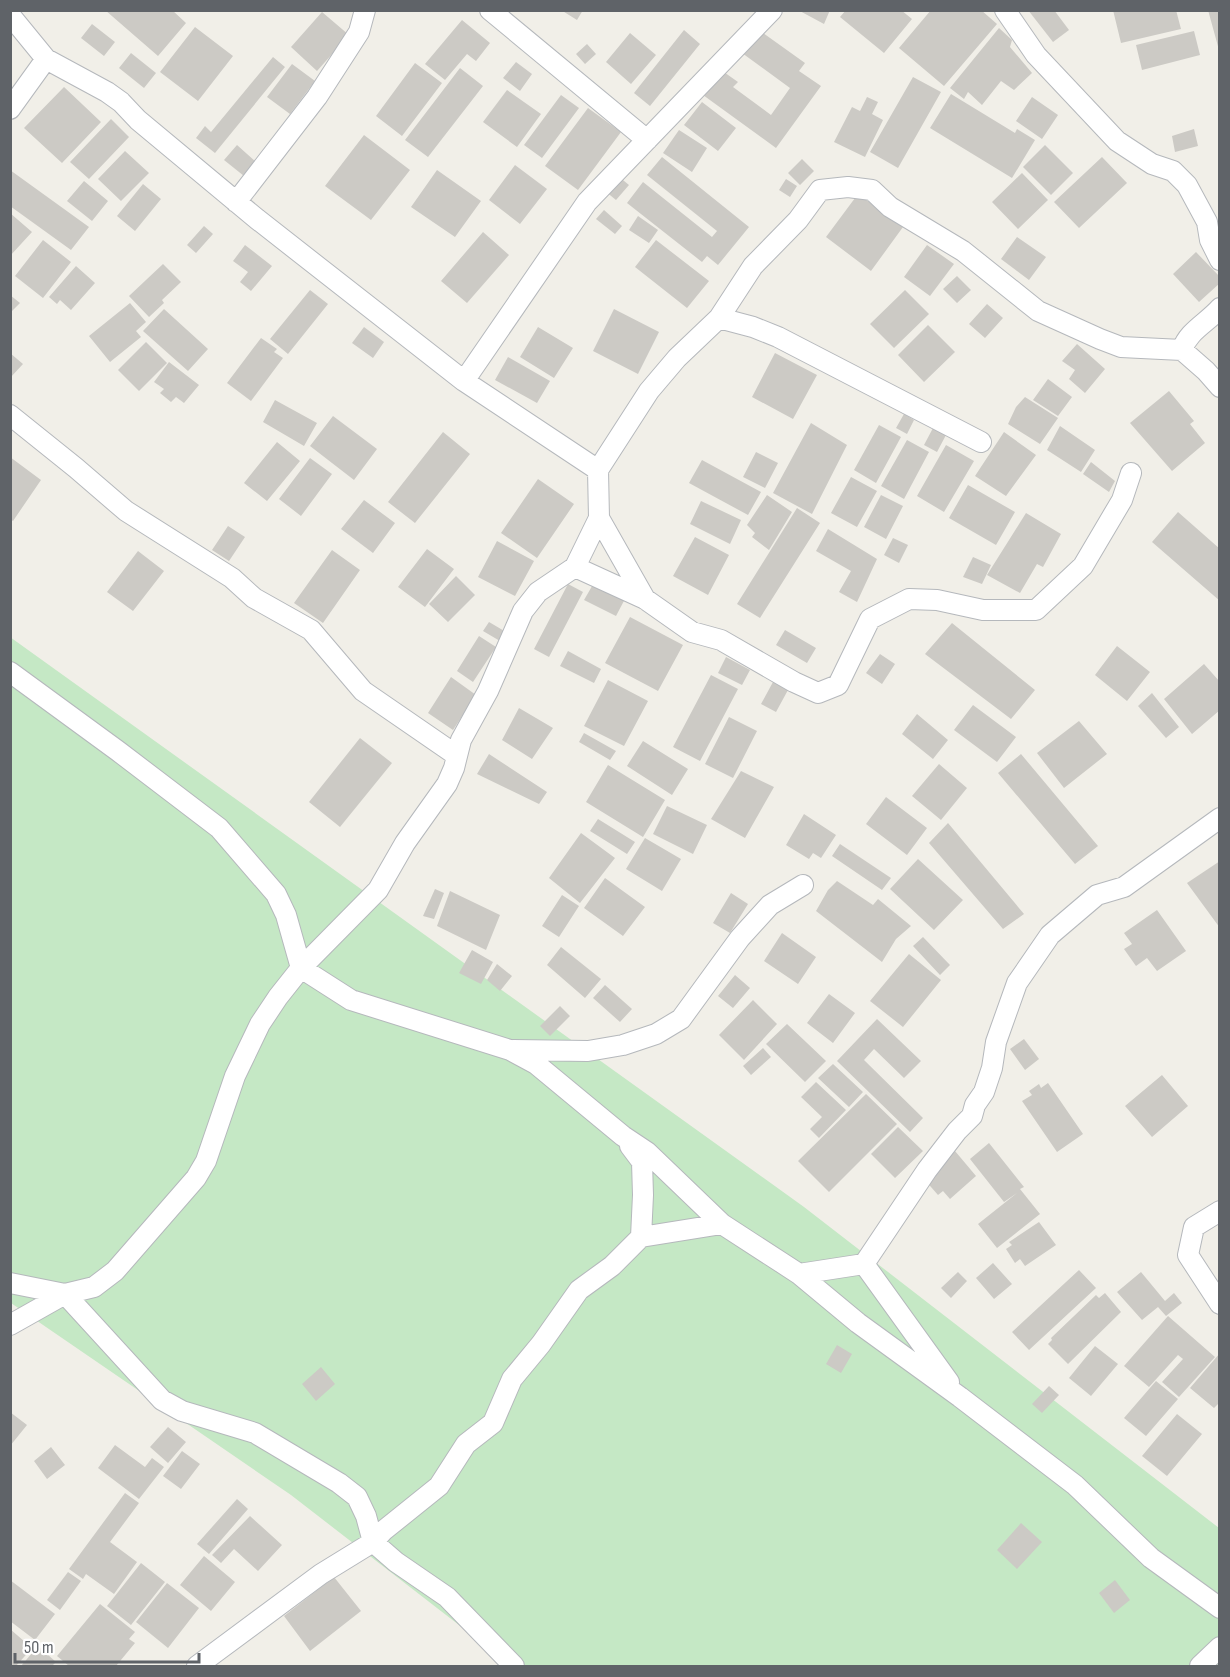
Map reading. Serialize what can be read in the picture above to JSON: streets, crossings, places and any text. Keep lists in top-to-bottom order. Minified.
{"scale_bar":"50 m"}
